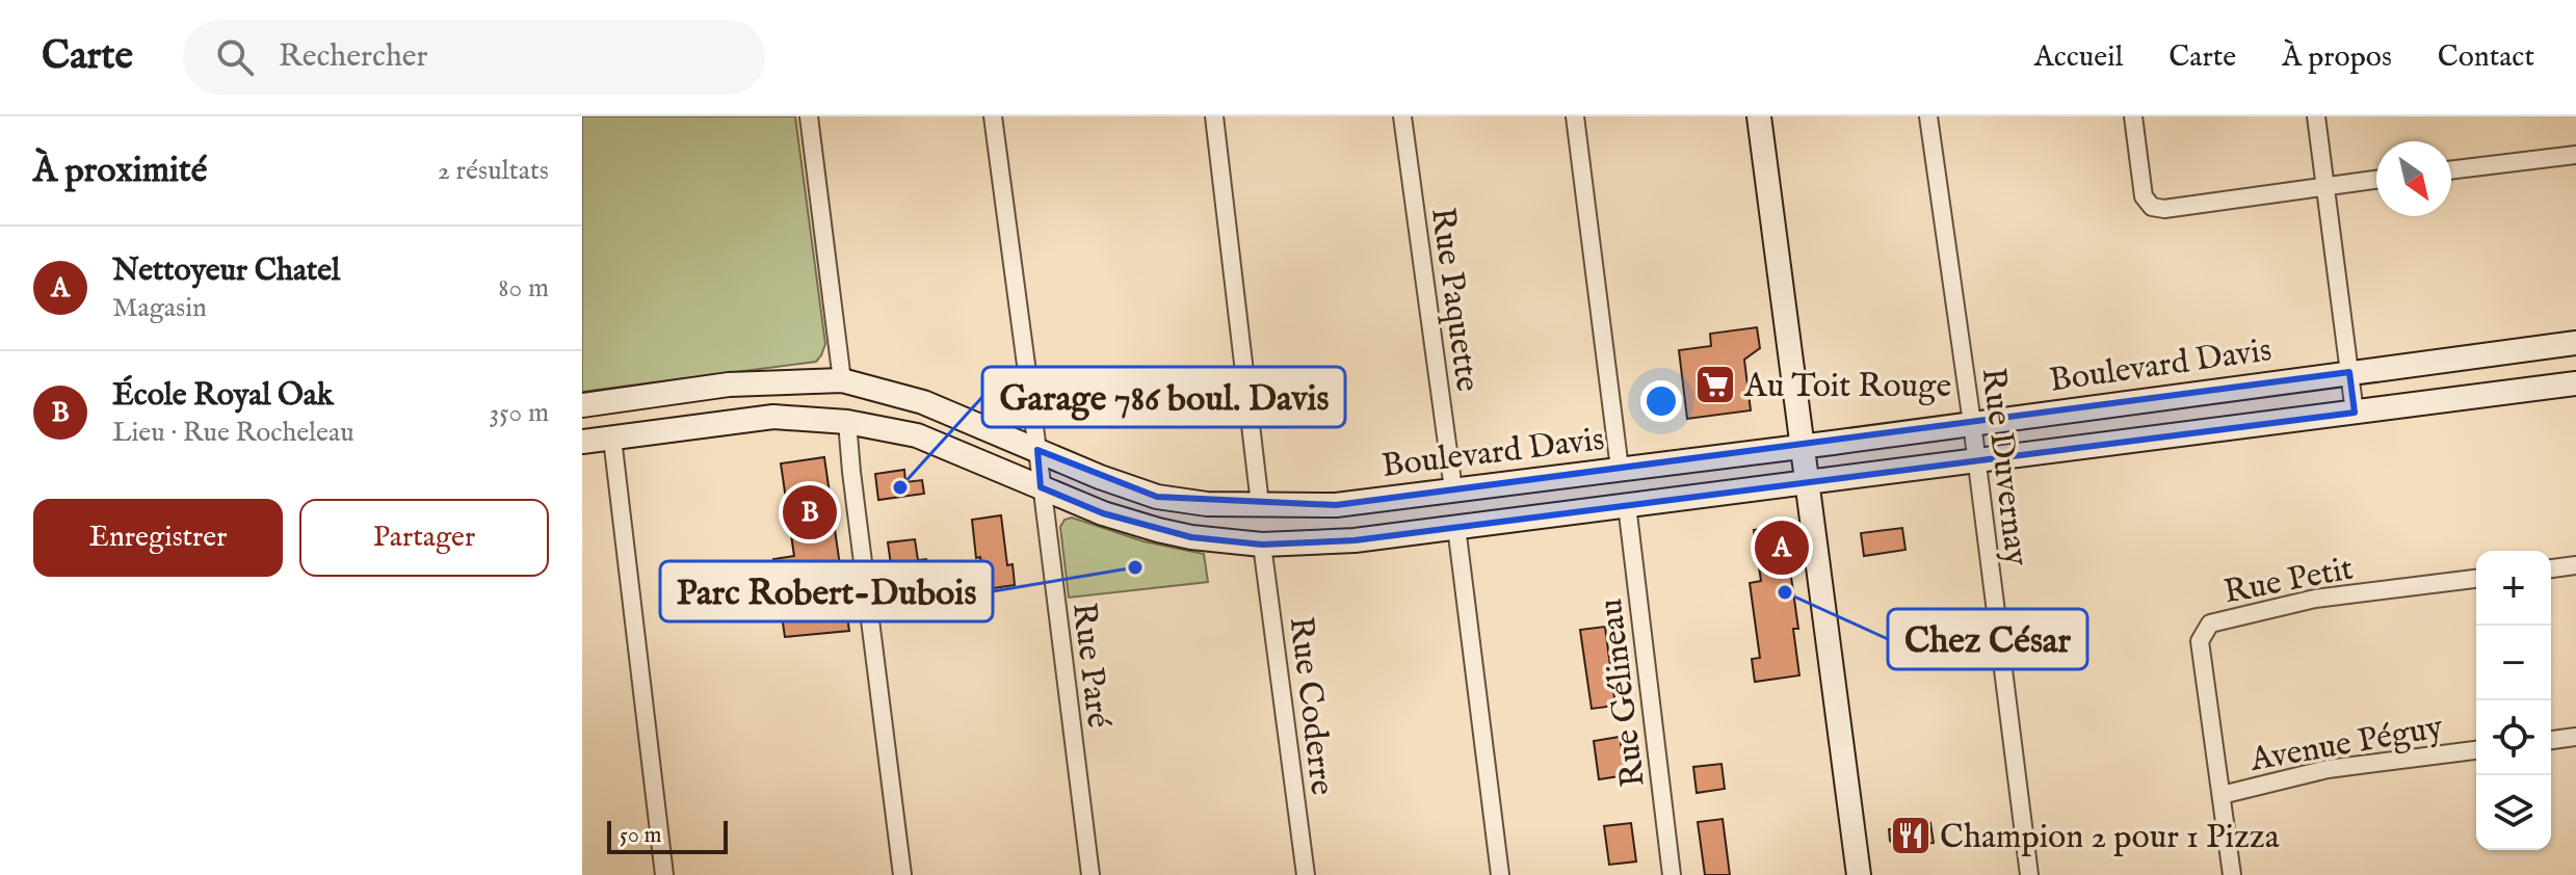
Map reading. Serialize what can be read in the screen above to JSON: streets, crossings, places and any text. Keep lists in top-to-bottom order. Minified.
{"streets":{"street":["Rue Paquette","Boulevard Davis","Rue Duvernay","Rue Petit","Rue Paré","Rue Gélineau","Rue Coderre","Avenue Péguy"]},"crossings":[["Rue Paquette","Boulevard Davis"],["Boulevard Davis","Rue Duvernay"],["Boulevard Davis","Rue Paré"],["Rue Petit","Avenue Péguy"]],"places":{"supermarket":["Au Toit Rouge"],"other":["Garage 786 boul. Davis","Parc Robert-Dubois","Chez César"],"restaurant":["Champion 2 pour 1 Pizza"]},"scale_bar":"50 m","north":"bottom right","page":{"header":"Carte","search":"Rechercher","nav":["Accueil","Carte","À propos","Contact"],"heading":["À proximité","2 résultats"],"list":[{"mark":"A","name":"Nettoyeur Chatel","note":"Magasin","value":"80 m"},{"mark":"B","name":"École Royal Oak","note":"Lieu · Rue Rocheleau","value":"350 m"}],"buttons":["Enregistrer","Partager"],"pins":["B","A"],"map_buttons":["+","−"],"scale":"50 m"}}
